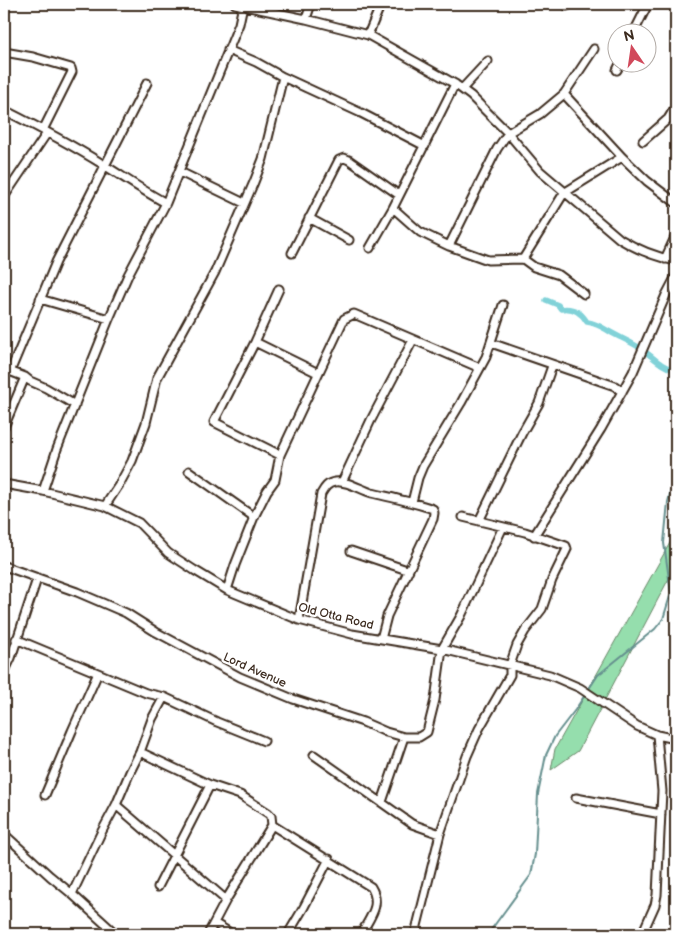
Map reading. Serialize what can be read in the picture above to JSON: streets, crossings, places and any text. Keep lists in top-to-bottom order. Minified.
{"streets":{"street":["Old Otta Road","Lord Avenue"]},"crossings":[["Old Otta Road","Lord Avenue"]],"north":"top"}
